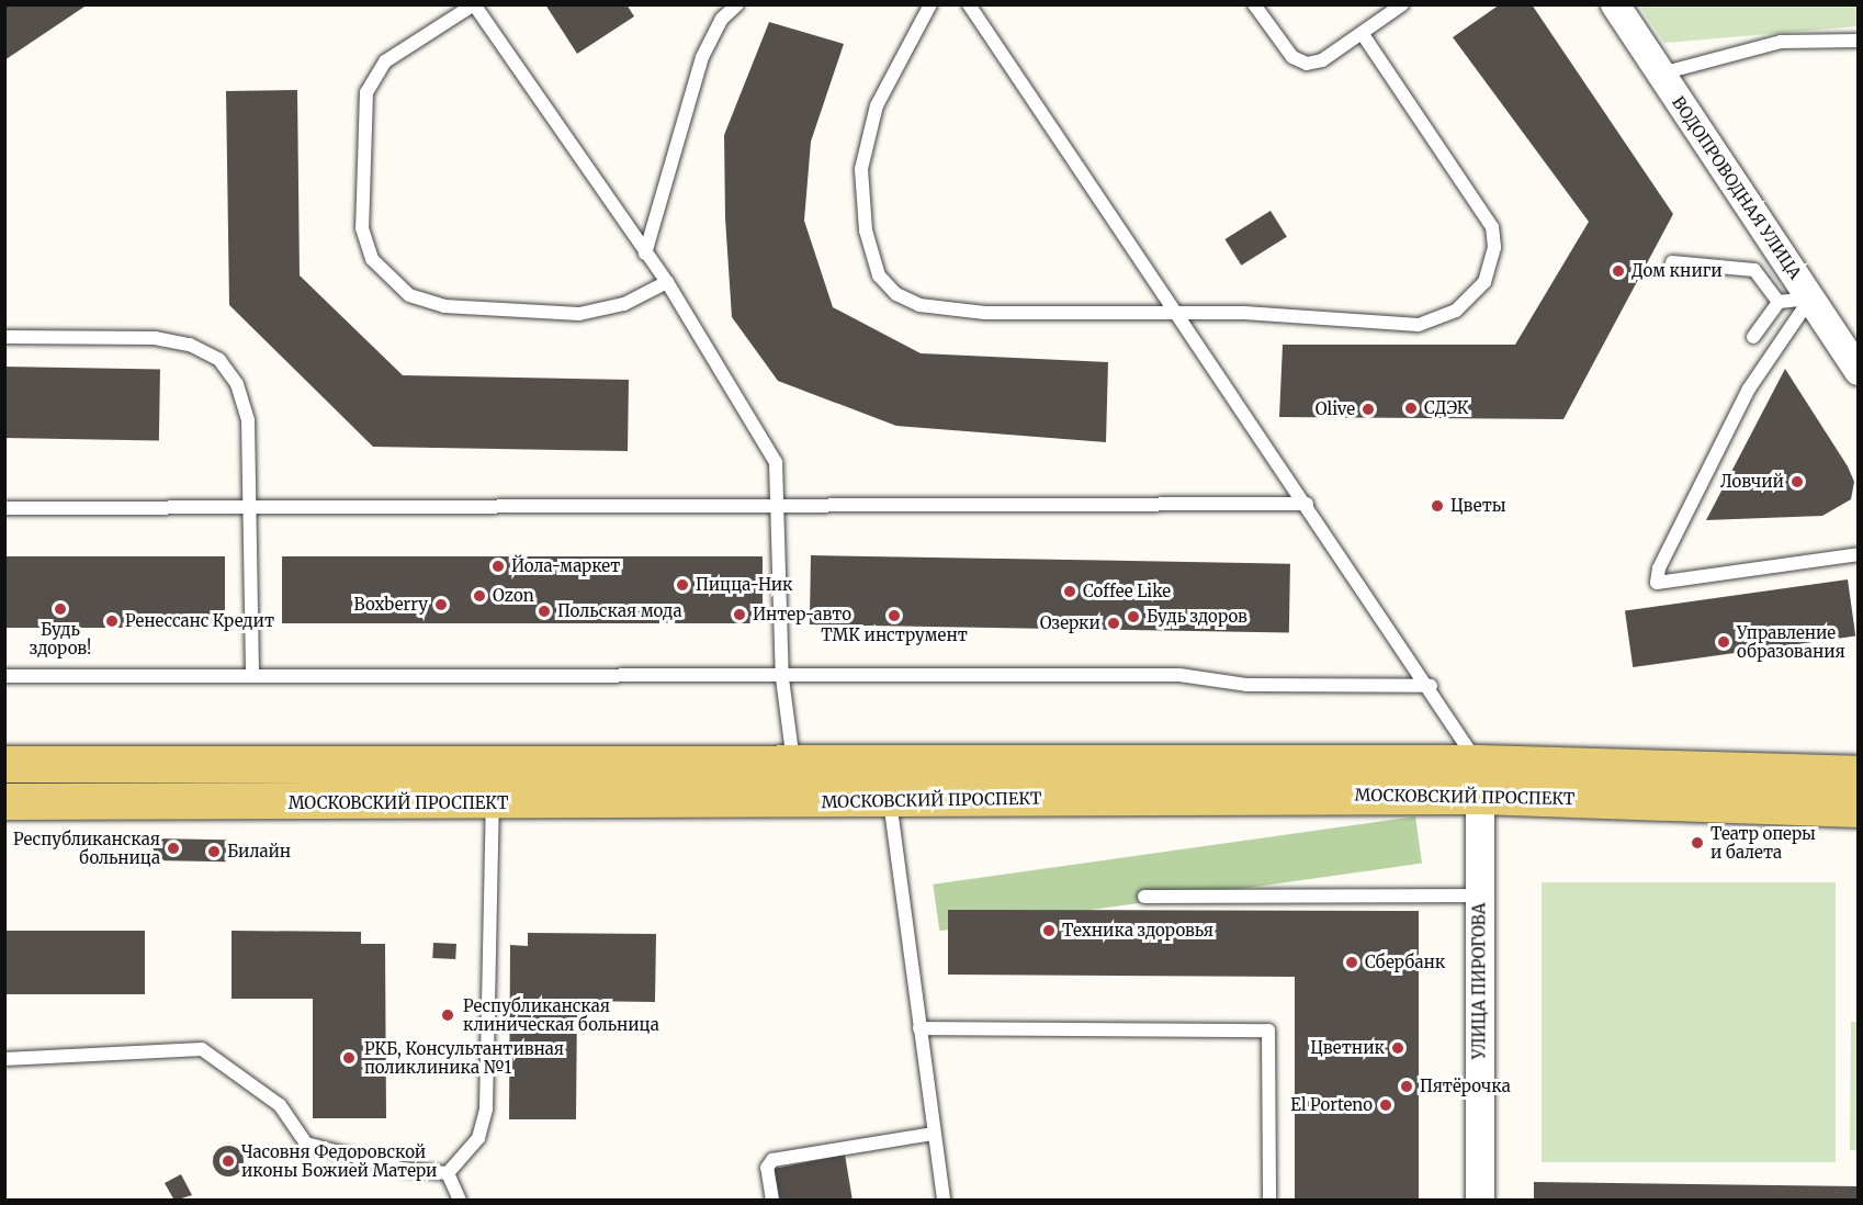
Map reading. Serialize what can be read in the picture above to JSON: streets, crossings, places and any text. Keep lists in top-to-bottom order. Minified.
{"streets":{"main road":["МОСКОВСКИЙ ПРОСПЕКТ"],"street":["ВОДОПРОВОДНАЯ УЛИЦА","УЛИЦА ПИРОГОВА"]},"crossings":[["МОСКОВСКИЙ ПРОСПЕКТ","УЛИЦА ПИРОГОВА"]],"places":["Дом книги","СДЭК","Olive","Ловчий","Цветы","Йола-маркет","Пицца-Ник","Coffee Like","Ozon","Boxberry","Будь здоров!","Польская мода","Интер-авто","ТМК инструмент","Будь здоров","Ренессанс Кредит","Озерки","Управление образования","Театр оперы и балета","Республиканская больница","Билайн","Техника здоровья","Сбербанк","Республиканская клиническая больница","Цветник","РКБ, Консультантивная поликлиника №1","Пятёрочка","El Porteno","Часовня Федоровской иконы Божией Матери"]}
